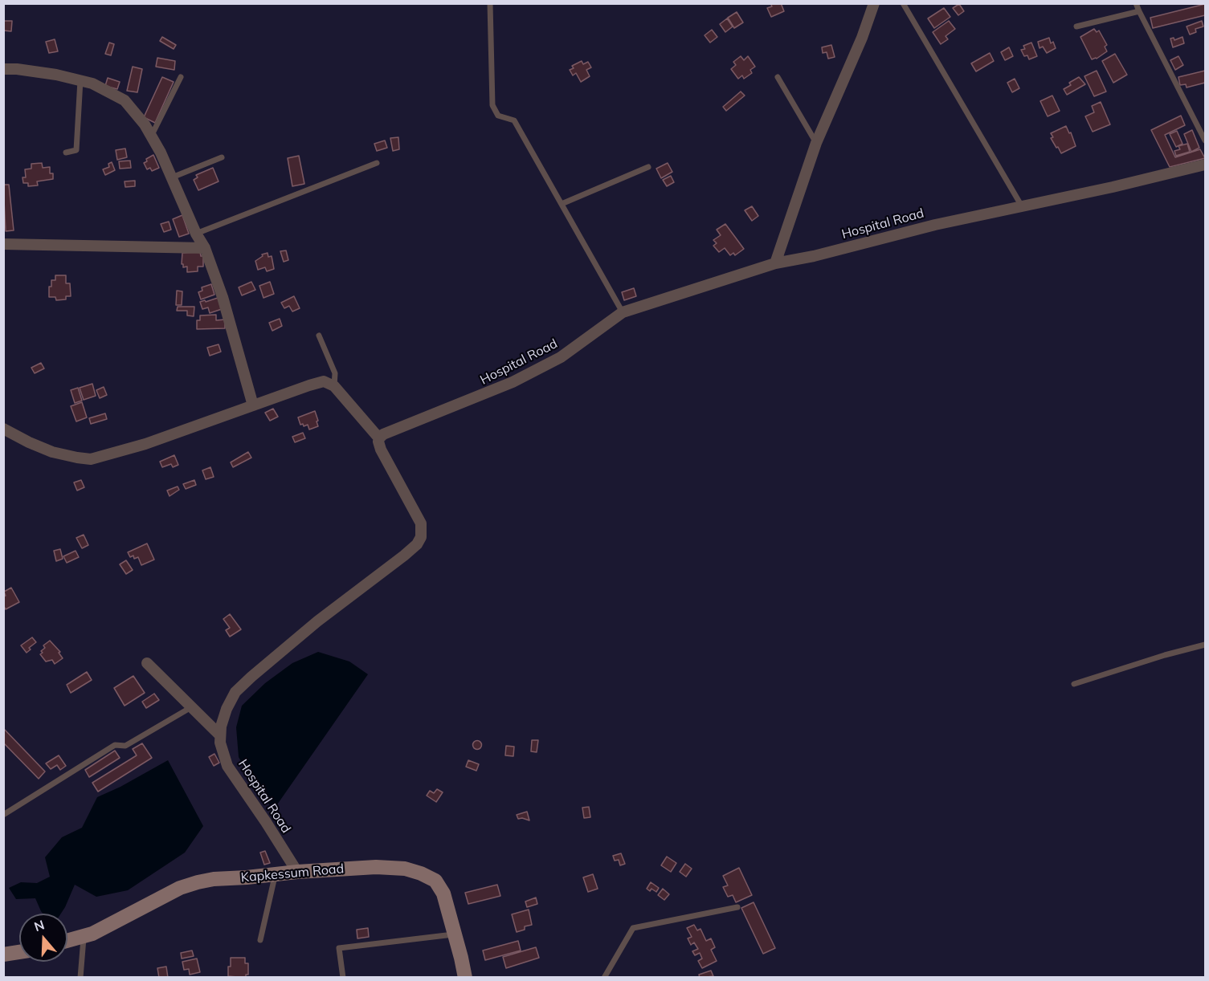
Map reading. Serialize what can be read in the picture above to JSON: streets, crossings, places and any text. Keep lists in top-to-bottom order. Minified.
{"streets":{"street":["Hospital Road","Kapkessum Road"]},"crossings":[["Hospital Road","Kapkessum Road"]],"north":"top"}
